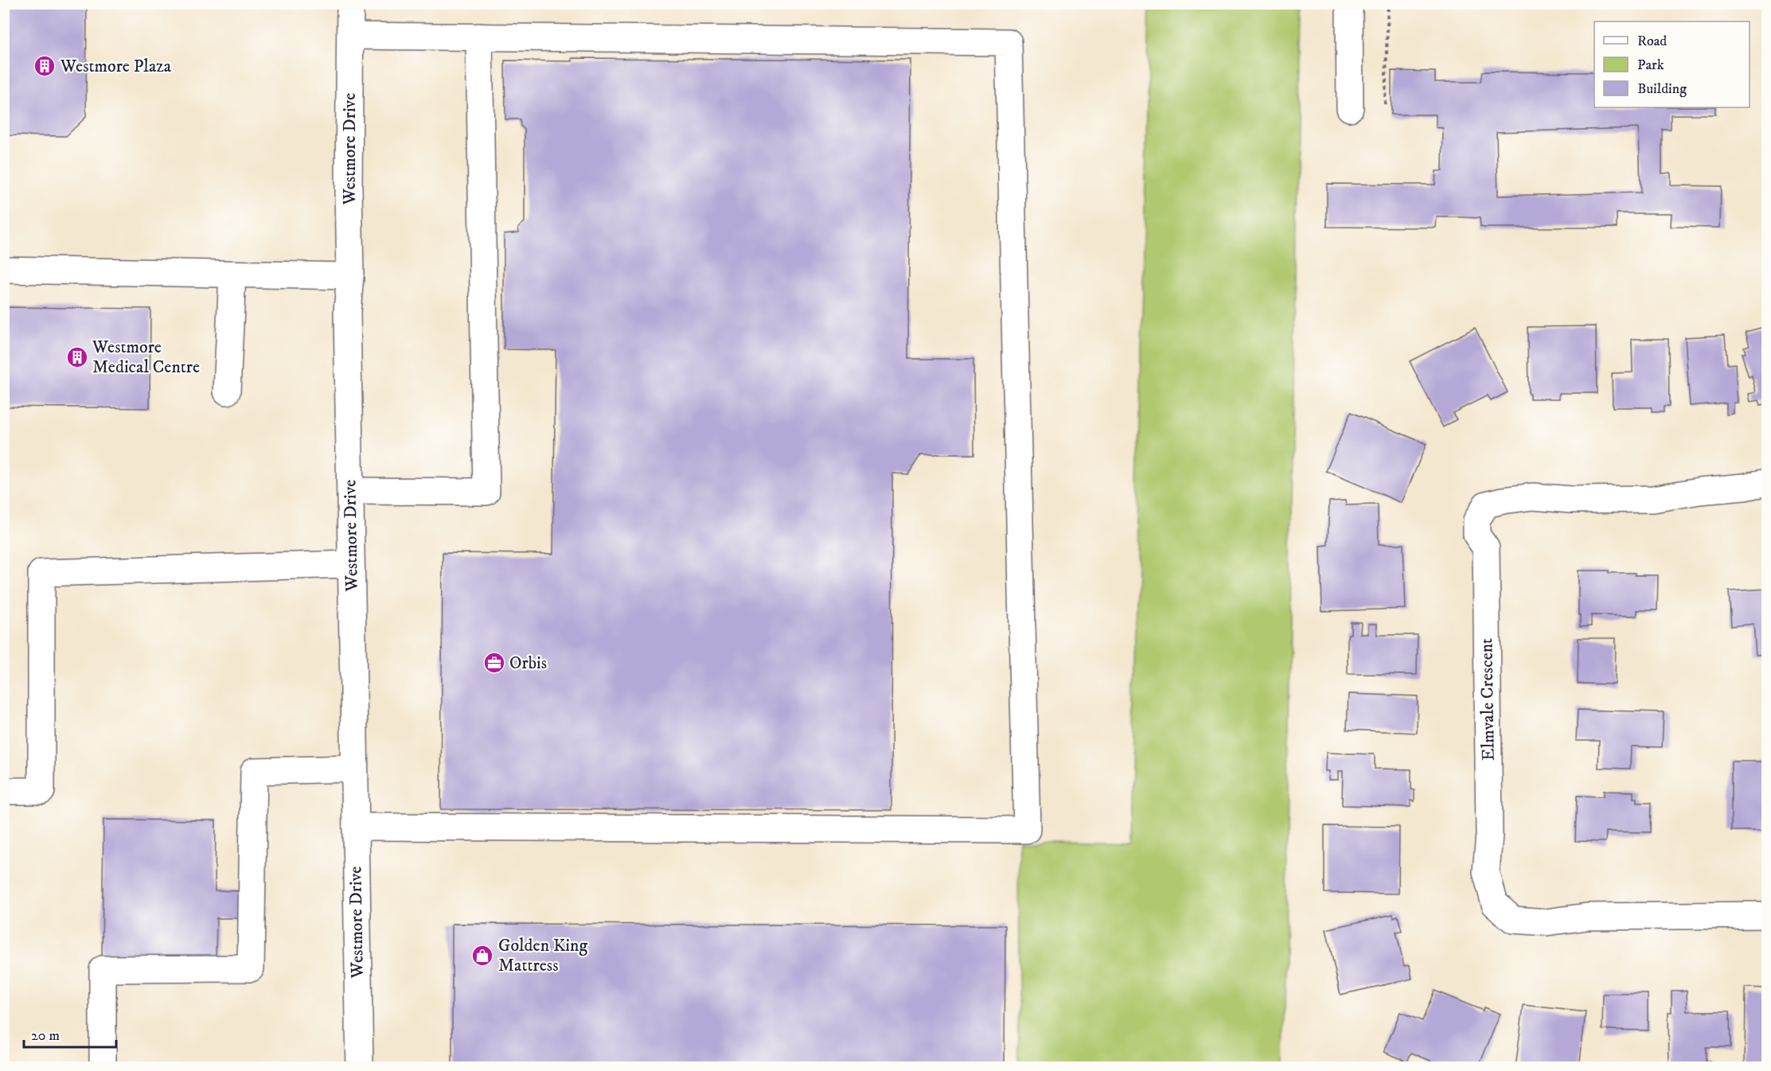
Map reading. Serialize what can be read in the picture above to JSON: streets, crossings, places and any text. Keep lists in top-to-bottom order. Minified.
{"streets":{"street":["Westmore Drive","Elmvale Crescent"]},"places":{"building":["Westmore Plaza","Westmore Medical Centre"],"office":["Orbis"],"shop":["Golden King Mattress"]},"legend":["Road","Park","Building"],"scale_bar":"20 m"}
